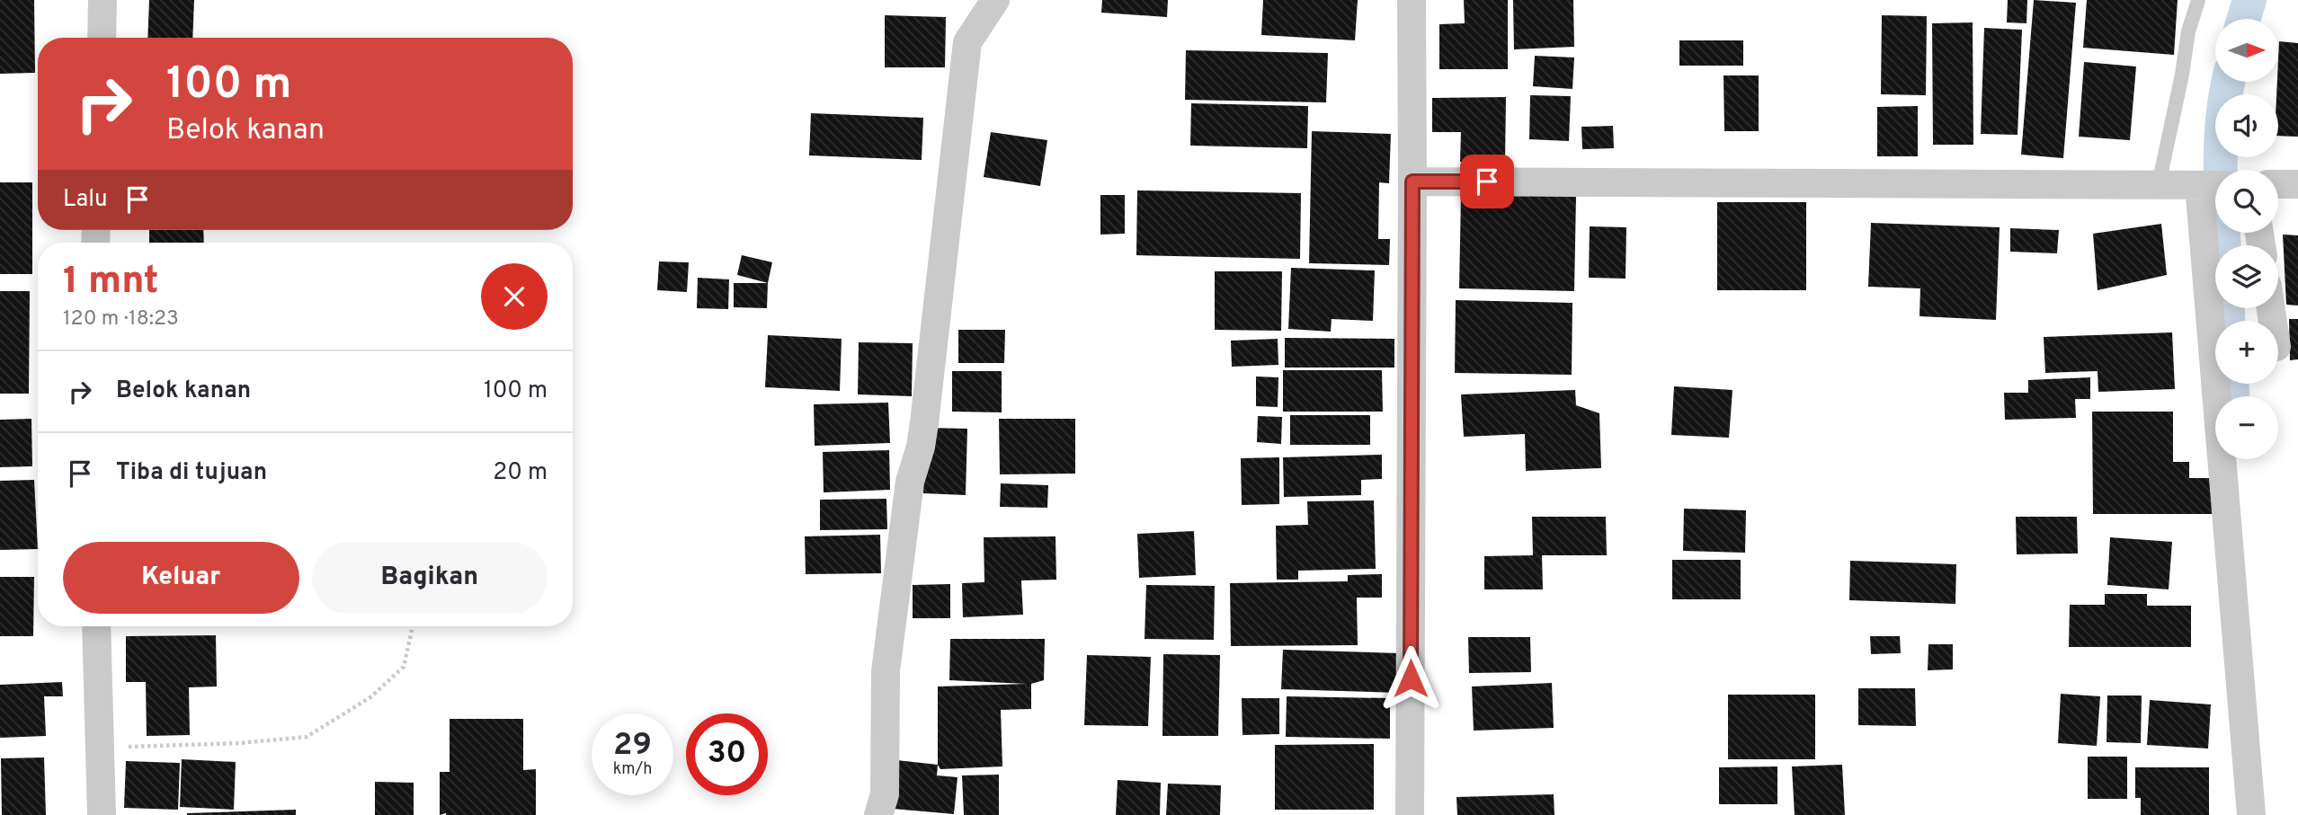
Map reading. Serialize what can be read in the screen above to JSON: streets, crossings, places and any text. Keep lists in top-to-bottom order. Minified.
{"north":"right","page":{"map_buttons":["+","−"],"turn":["100 m","Belok kanan"],"then":"Lalu","heading":["1 mnt","120 m · 18:23"],"list":[{"name":"Belok kanan","value":"100 m"},{"name":"Tiba di tujuan","value":"20 m"}],"buttons":["Keluar","Bagikan"],"speed":"29 km/h","limit":"30"}}
